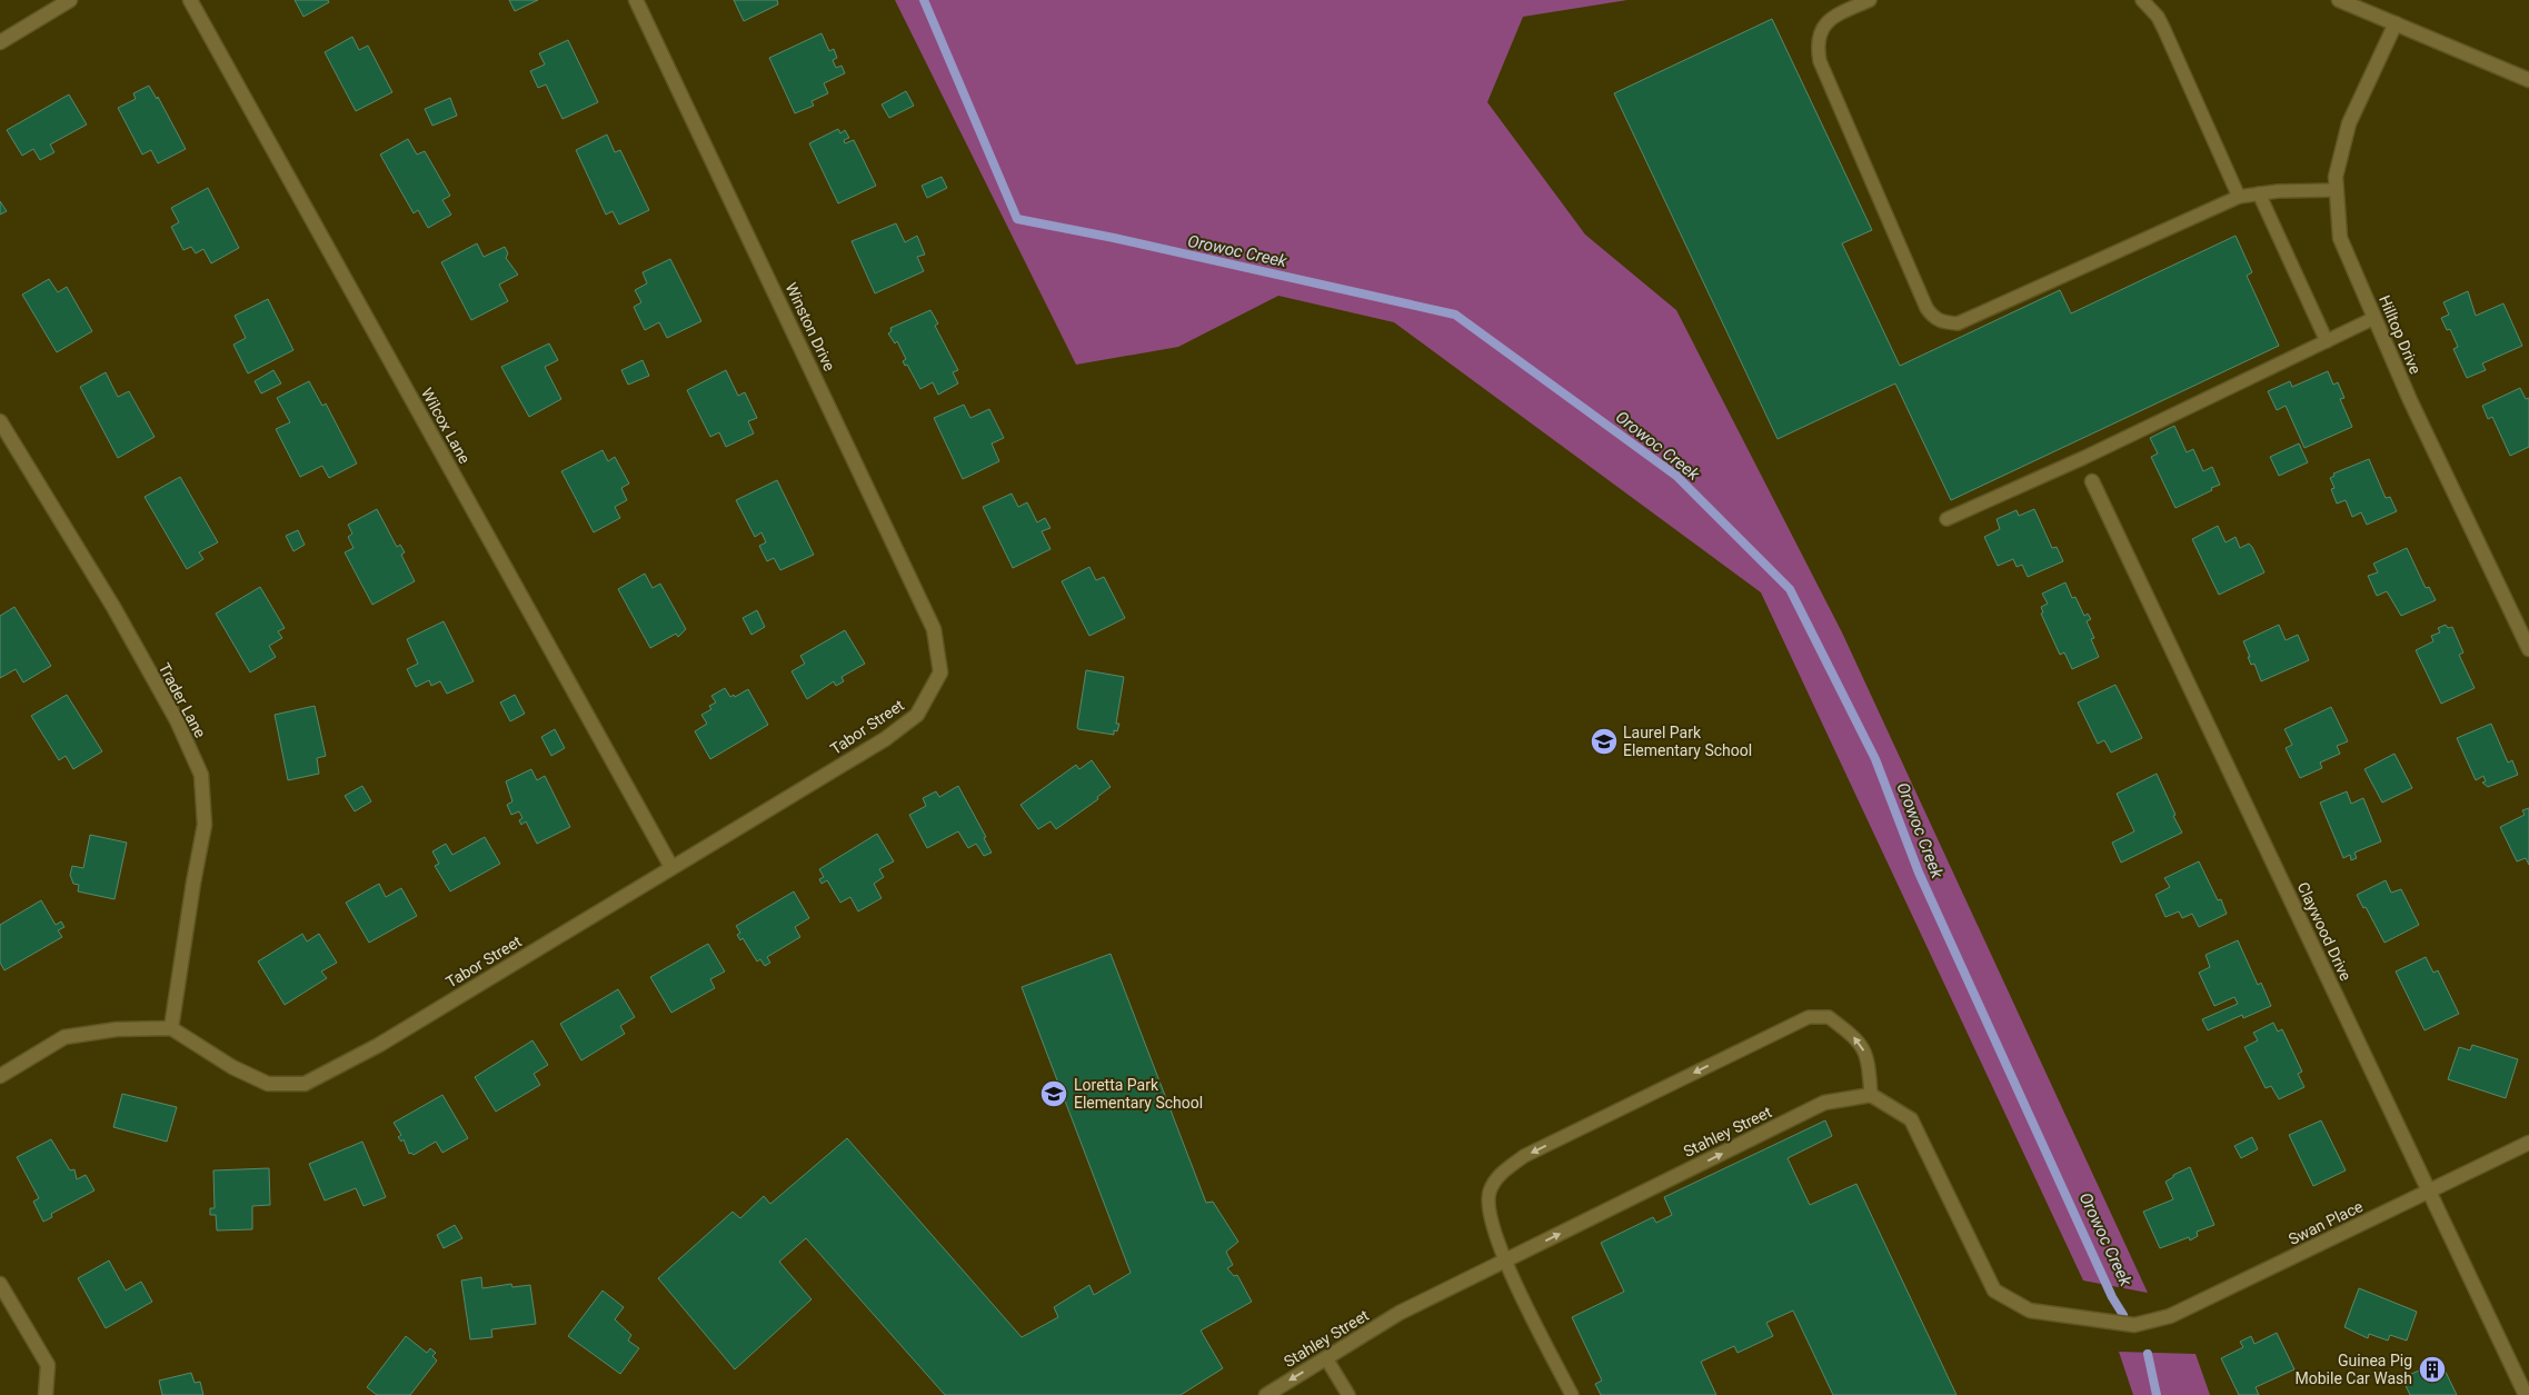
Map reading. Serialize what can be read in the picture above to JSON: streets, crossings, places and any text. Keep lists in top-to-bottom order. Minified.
{"streets":{"street":["Winston Drive","Hilltop Drive","Wilcox Lane","Trader Lane","Tabor Street","Claywood Drive","Stahley Street","Swan Place"]},"crossings":[["Winston Drive","Tabor Street"],["Wilcox Lane","Tabor Street"],["Trader Lane","Tabor Street"],["Claywood Drive","Swan Place"],["Stahley Street","Swan Place"]],"water":["Orowoc Creek"],"places":{"school or university":["Laurel Park Elementary School","Loretta Park Elementary School"],"building":["Guinea Pig Mobile Car Wash"]}}
